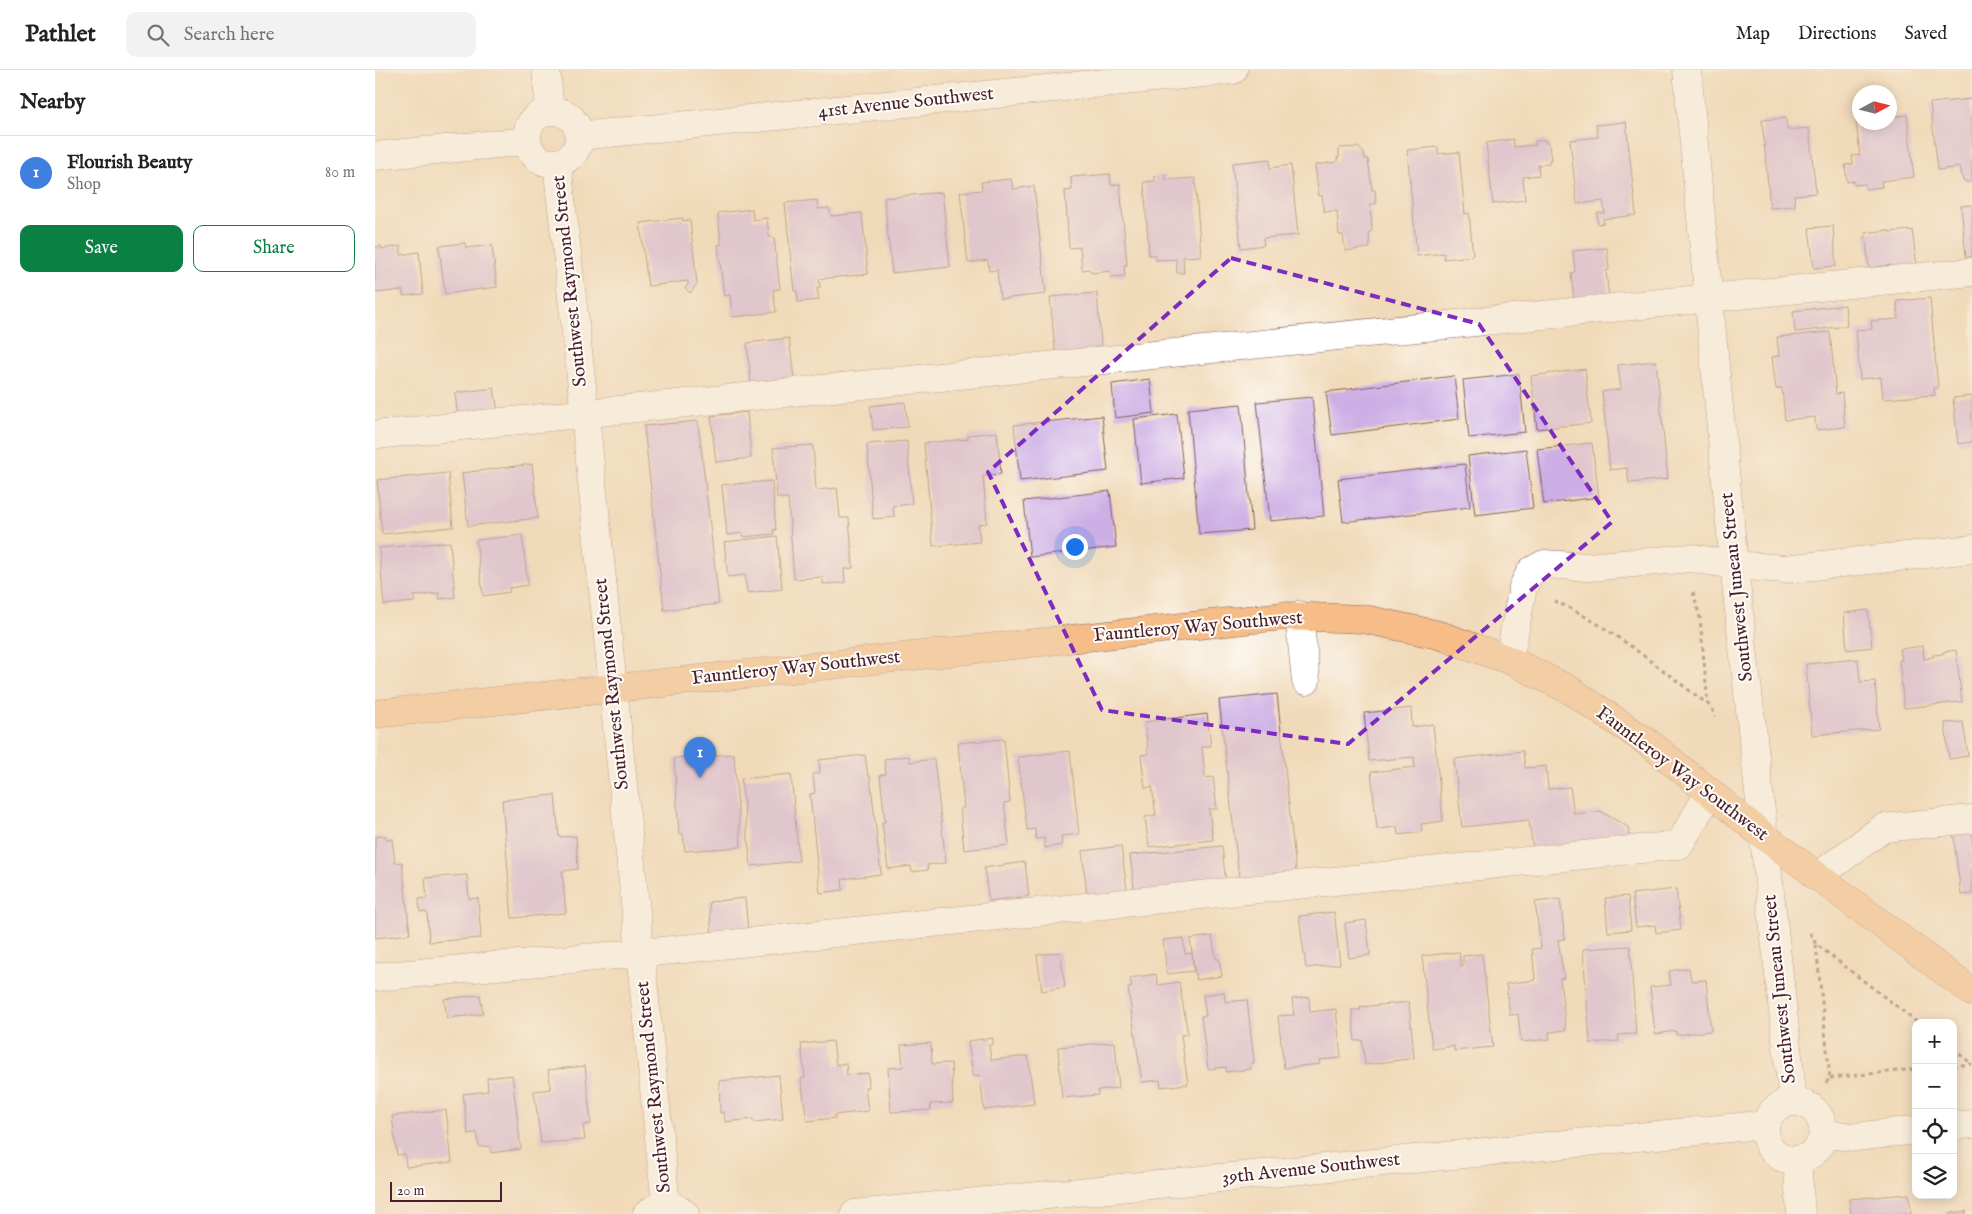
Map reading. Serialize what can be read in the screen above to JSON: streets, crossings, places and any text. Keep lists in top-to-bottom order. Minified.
{"streets":{"main road":["Fauntleroy Way Southwest"],"street":["41st Avenue Southwest","Southwest Raymond Street","Southwest Juneau Street","39th Avenue Southwest"]},"crossings":[["41st Avenue Southwest","Southwest Raymond Street"],["Southwest Raymond Street","Fauntleroy Way Southwest"],["Southwest Juneau Street","Fauntleroy Way Southwest"],["Southwest Juneau Street","39th Avenue Southwest"]],"scale_bar":"20 m","north":"right","page":{"header":"Pathlet","search":"Search here","nav":["Map","Directions","Saved"],"heading":"Nearby","list":[{"mark":"1","name":"Flourish Beauty","note":"Shop","value":"80 m"}],"buttons":["Save","Share"],"pins":"1","map_buttons":["+","−"],"scale":"20 m"}}
